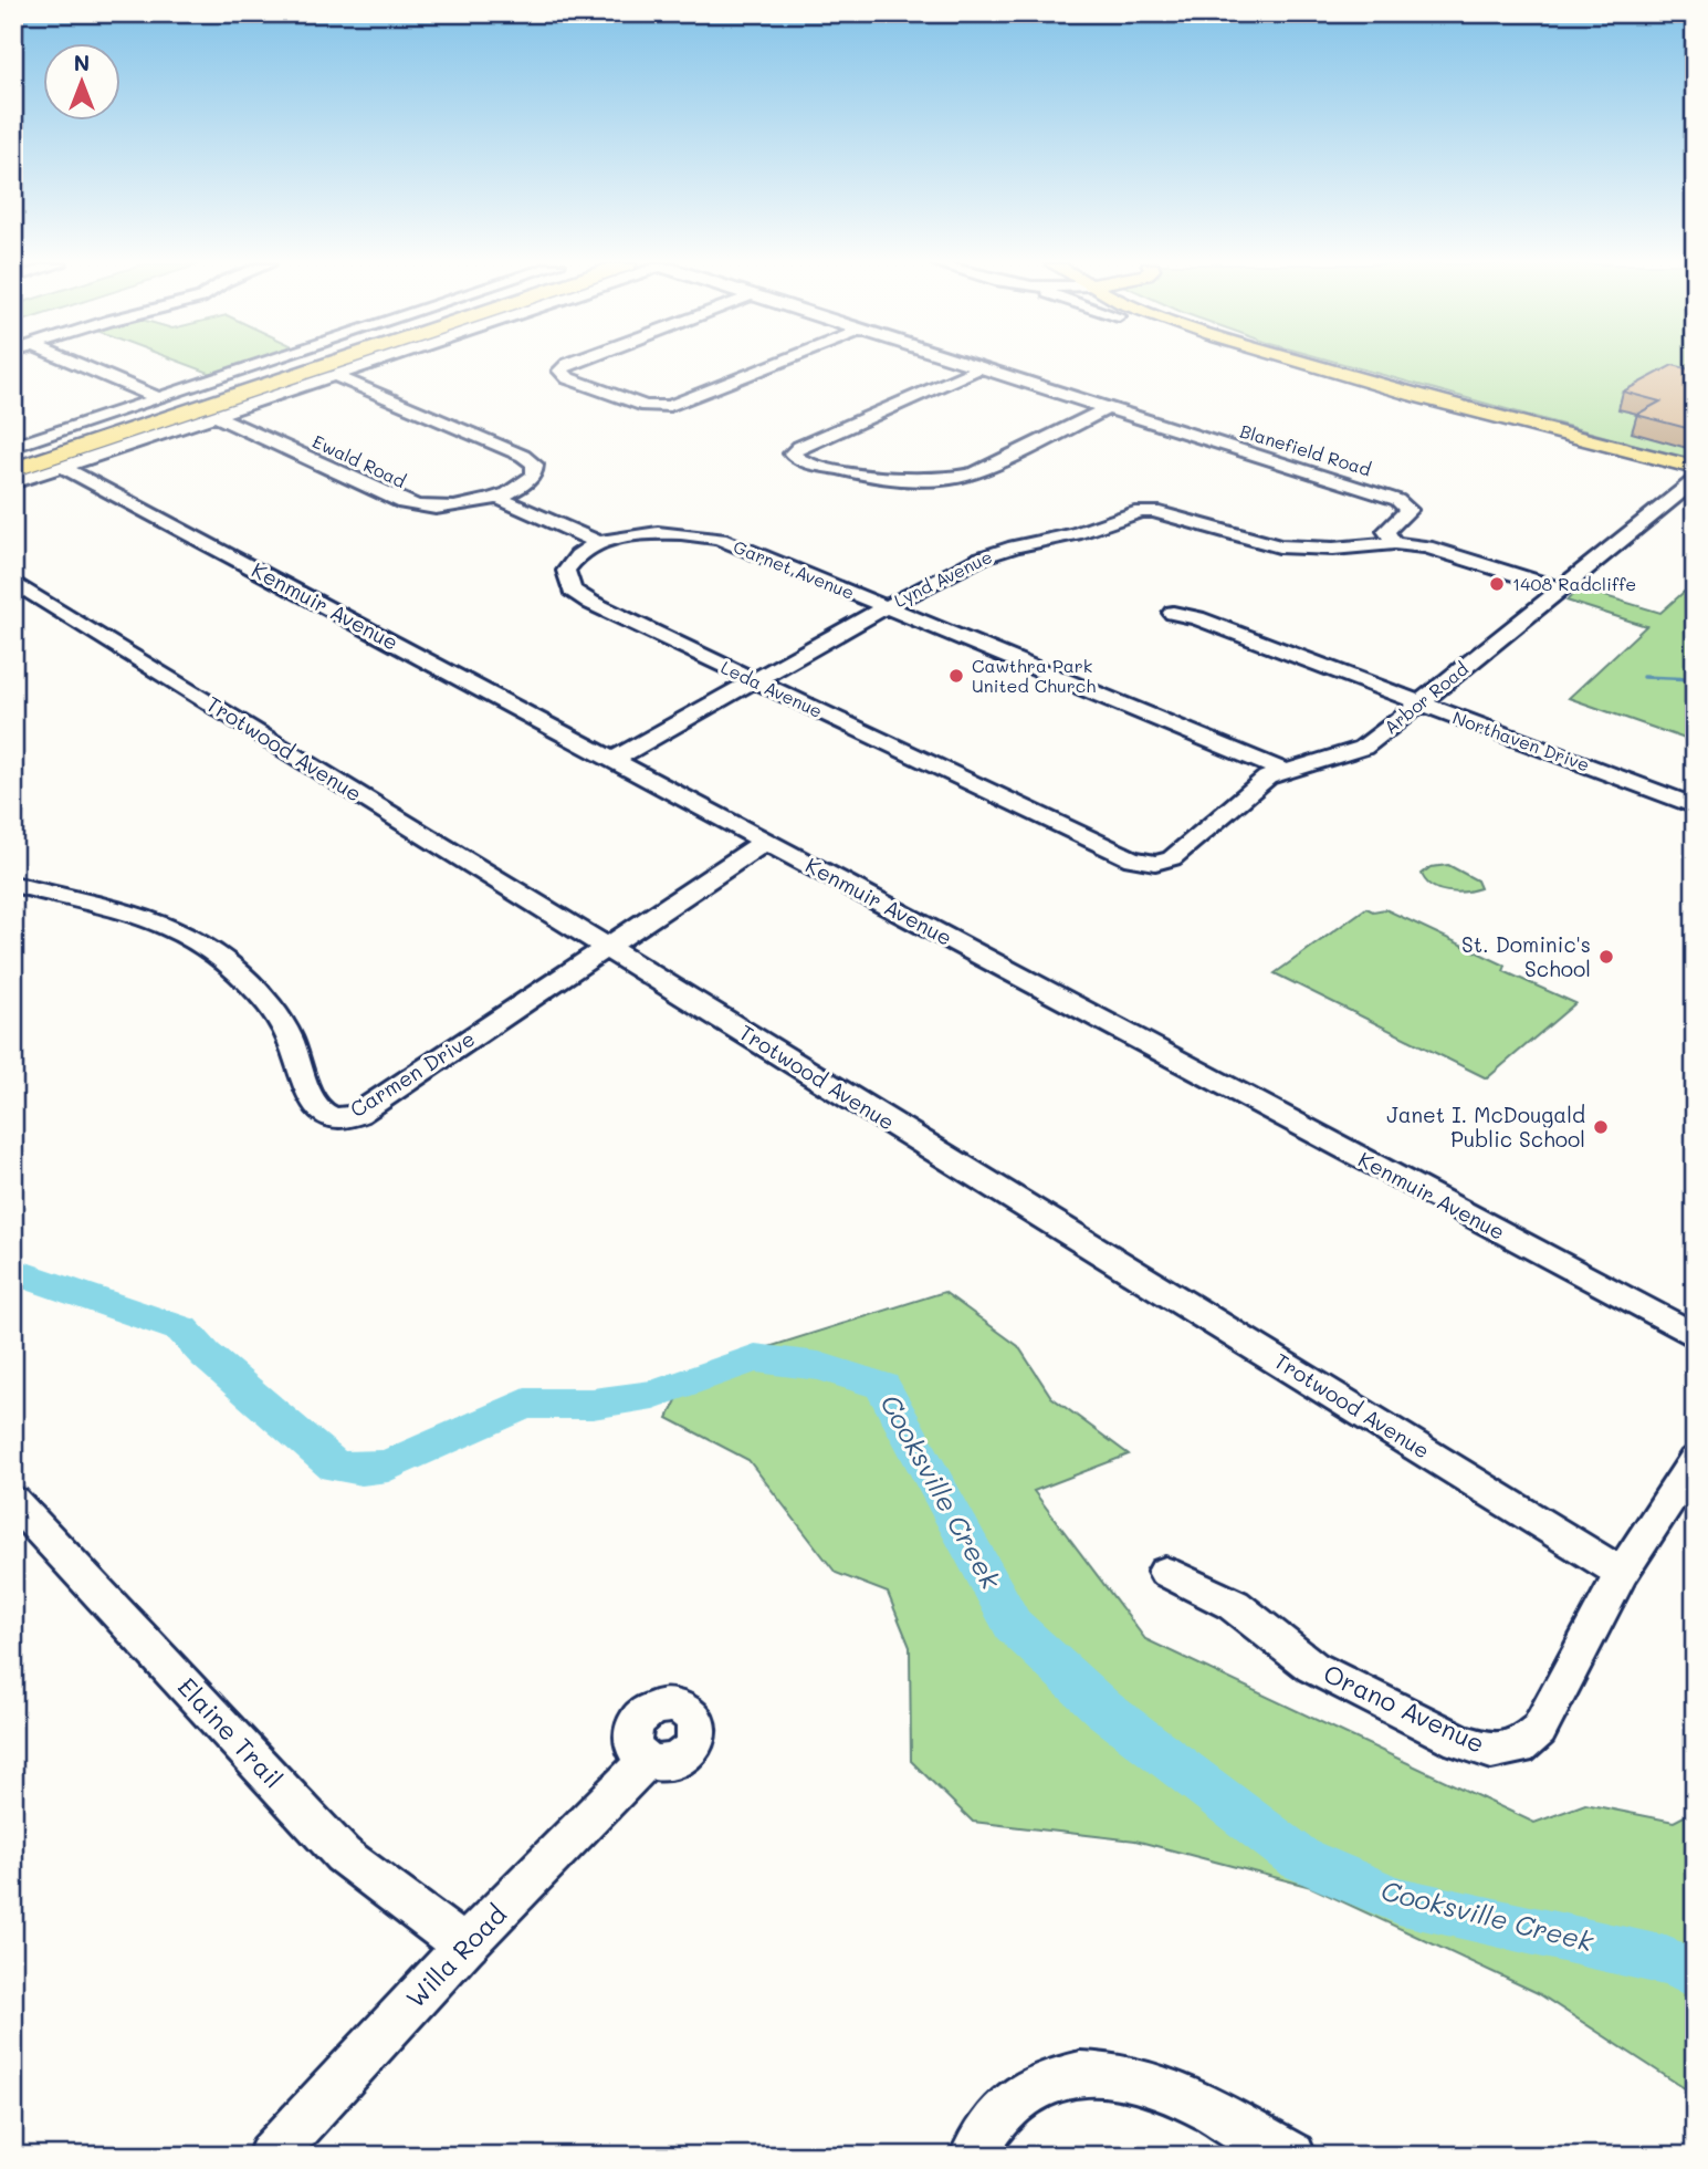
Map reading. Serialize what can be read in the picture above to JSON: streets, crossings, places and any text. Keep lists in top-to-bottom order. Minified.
{"streets":{"street":["Blanefield Road","Ewald Road","Garnet Avenue","Lynd Avenue","Kenmuir Avenue","Leda Avenue","Arbor Road","Northaven Drive","Trotwood Avenue","Carmen Drive","Orano Avenue","Elaine Trail","Willa Road"]},"crossings":[["Blanefield Road","Lynd Avenue"],["Garnet Avenue","Lynd Avenue"],["Garnet Avenue","Leda Avenue"],["Garnet Avenue","Arbor Road"],["Lynd Avenue","Kenmuir Avenue"],["Lynd Avenue","Leda Avenue"],["Lynd Avenue","Arbor Road"],["Kenmuir Avenue","Carmen Drive"],["Leda Avenue","Arbor Road"],["Arbor Road","Northaven Drive"],["Trotwood Avenue","Carmen Drive"],["Trotwood Avenue","Orano Avenue"],["Elaine Trail","Willa Road"]],"water":["Cooksville Creek"],"places":["1408 Radcliffe","Cawthra Park United Church","St. Dominic's School","Janet I. McDougald Public School"],"north":"top"}
